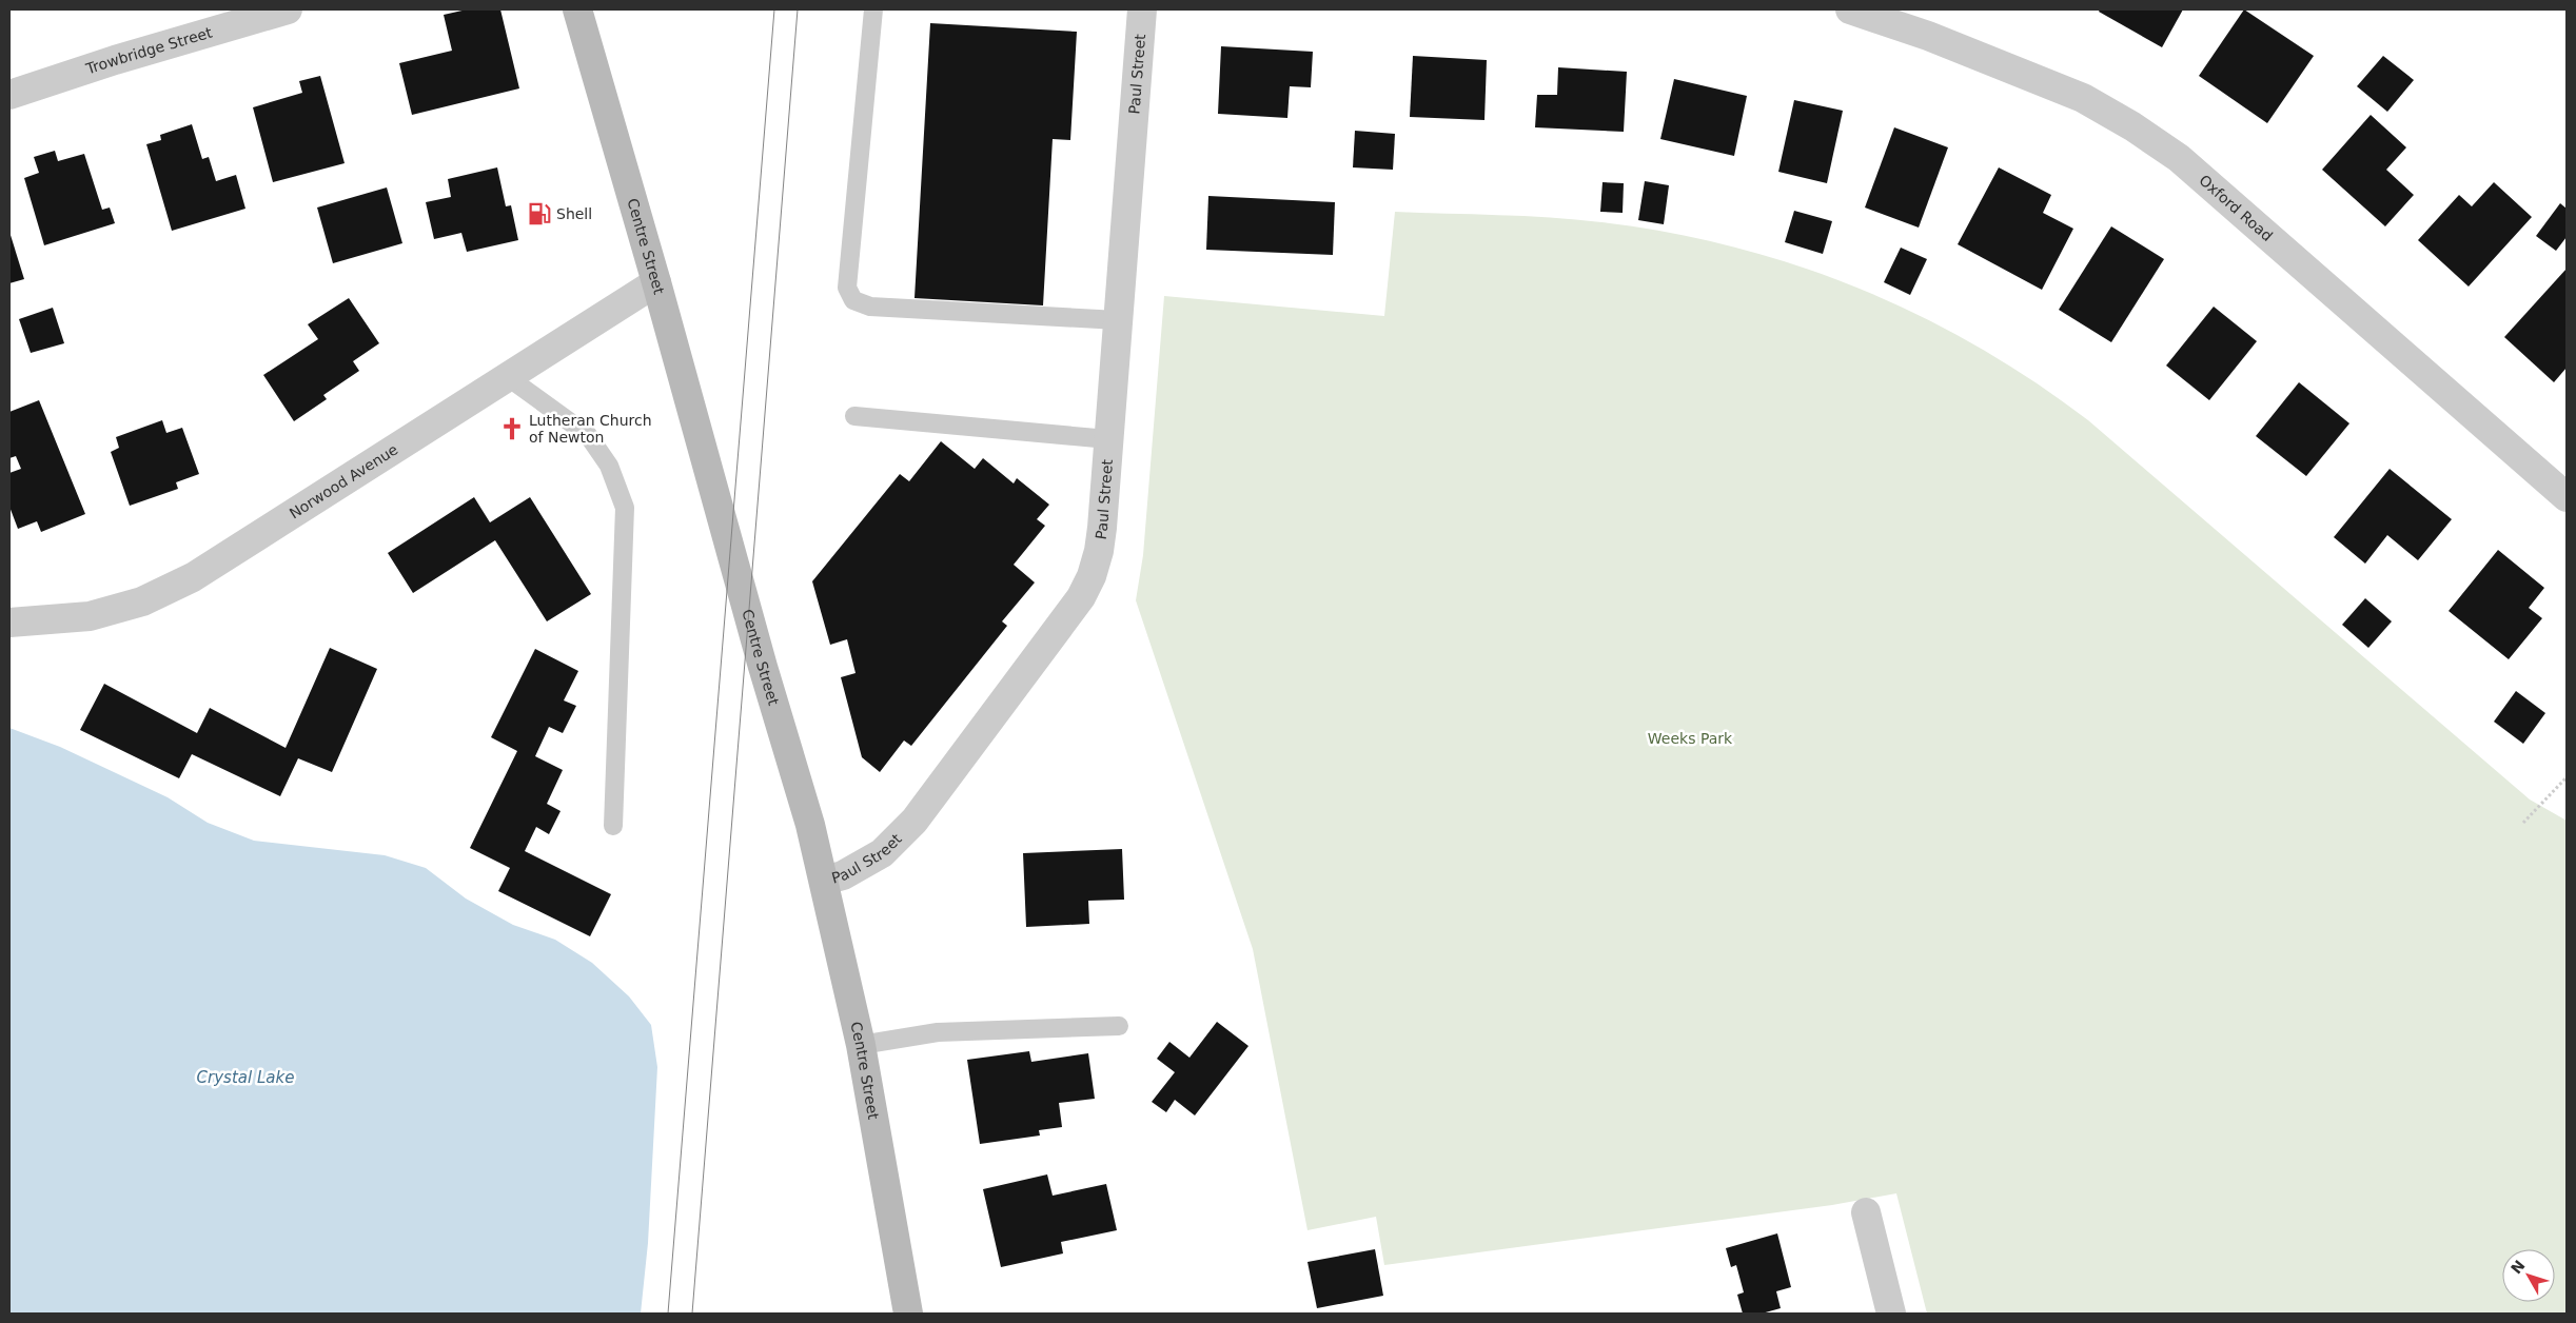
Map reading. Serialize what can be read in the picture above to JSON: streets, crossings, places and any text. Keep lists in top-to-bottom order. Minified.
{"streets":{"main road":["Centre Street"],"street":["Trowbridge Street","Paul Street","Oxford Road","Norwood Avenue"]},"crossings":[["Paul Street","Centre Street"],["Centre Street","Norwood Avenue"]],"water":["Crystal Lake"],"parks":["Weeks Park"],"places":{"fuel station":["Shell"],"church":["Lutheran Church of Newton"]},"north":"top left"}
